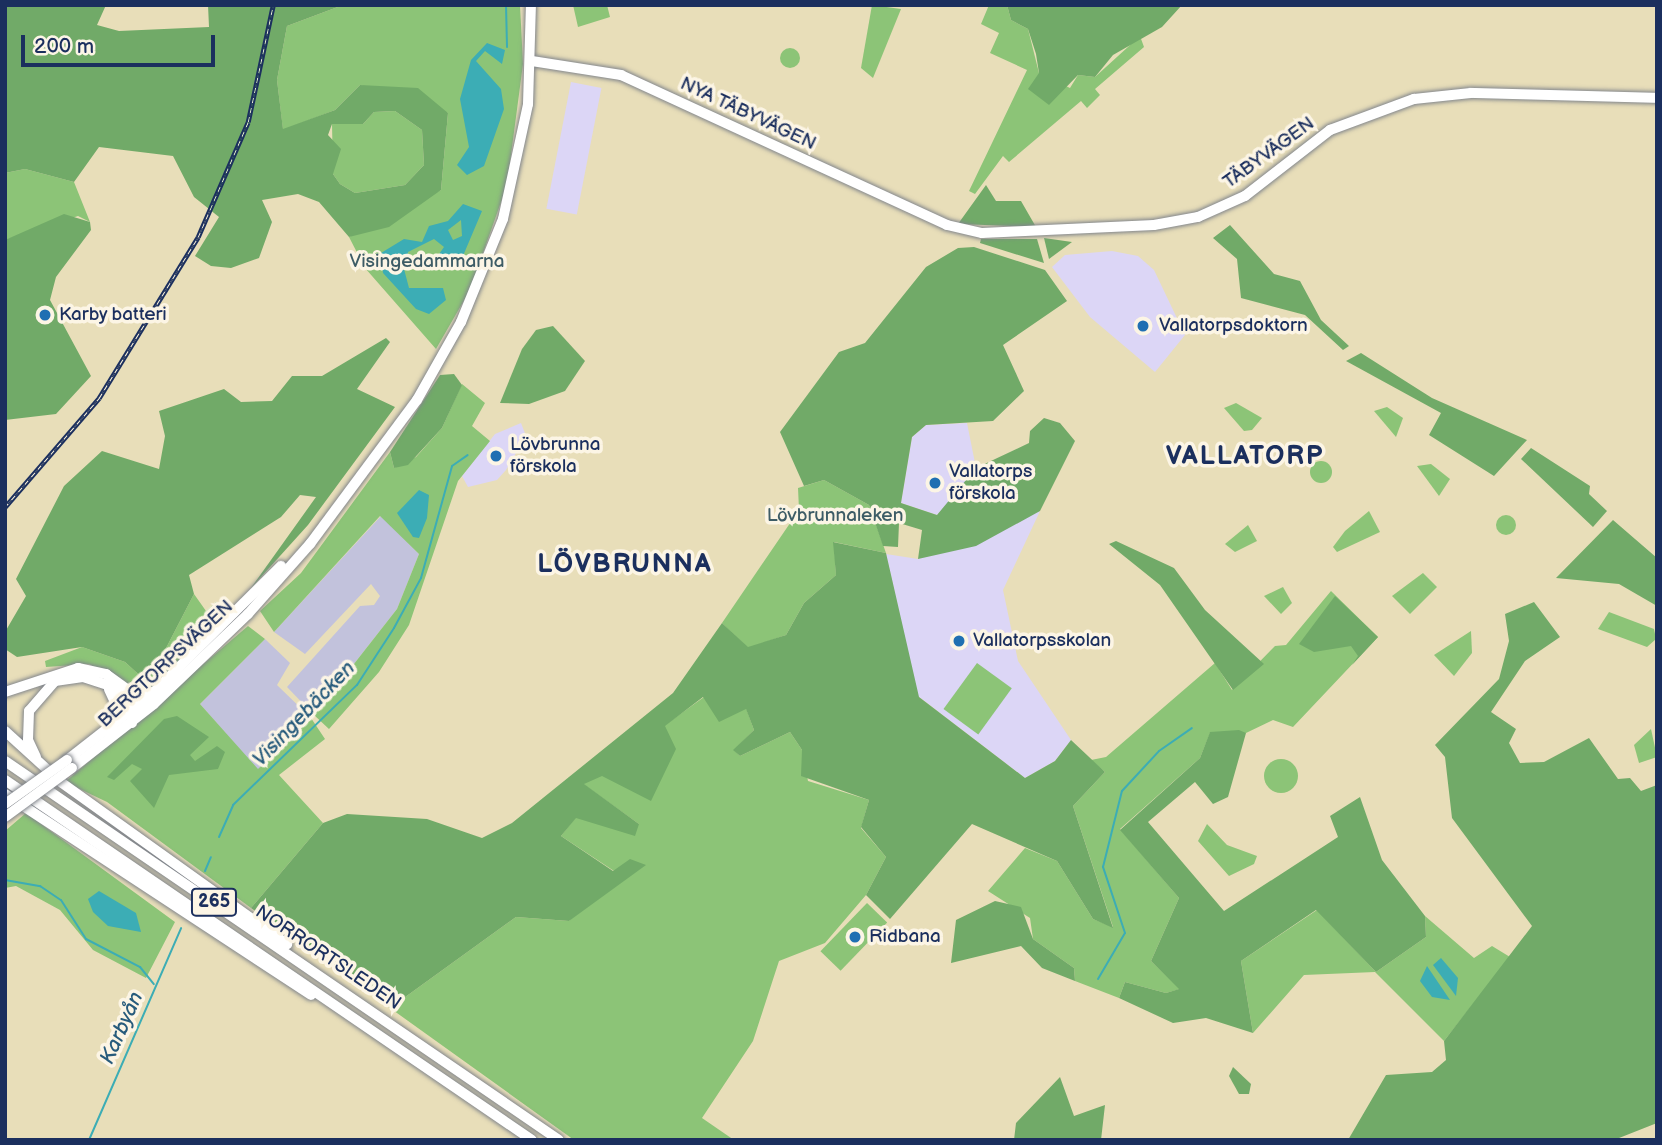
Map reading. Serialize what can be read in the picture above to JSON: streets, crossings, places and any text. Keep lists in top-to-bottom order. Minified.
{"streets":{"highway":["265","NORRORTSLEDEN"],"main road":["NYA TÄBYVÄGEN","TÄBYVÄGEN","BERGTORPSVÄGEN"]},"crossings":[["NYA TÄBYVÄGEN","TÄBYVÄGEN"],["NYA TÄBYVÄGEN","BERGTORPSVÄGEN"]],"districts":["VALLATORP","LÖVBRUNNA"],"water":["Visingebäcken","Karbyån"],"parks":["Visingedammarna","Lövbrunnaleken"],"places":["Karby batteri","Vallatorpsdoktorn","Lövbrunna förskola","Vallatorps förskola","Vallatorpsskolan","Ridbana"],"scale_bar":"200 m"}
